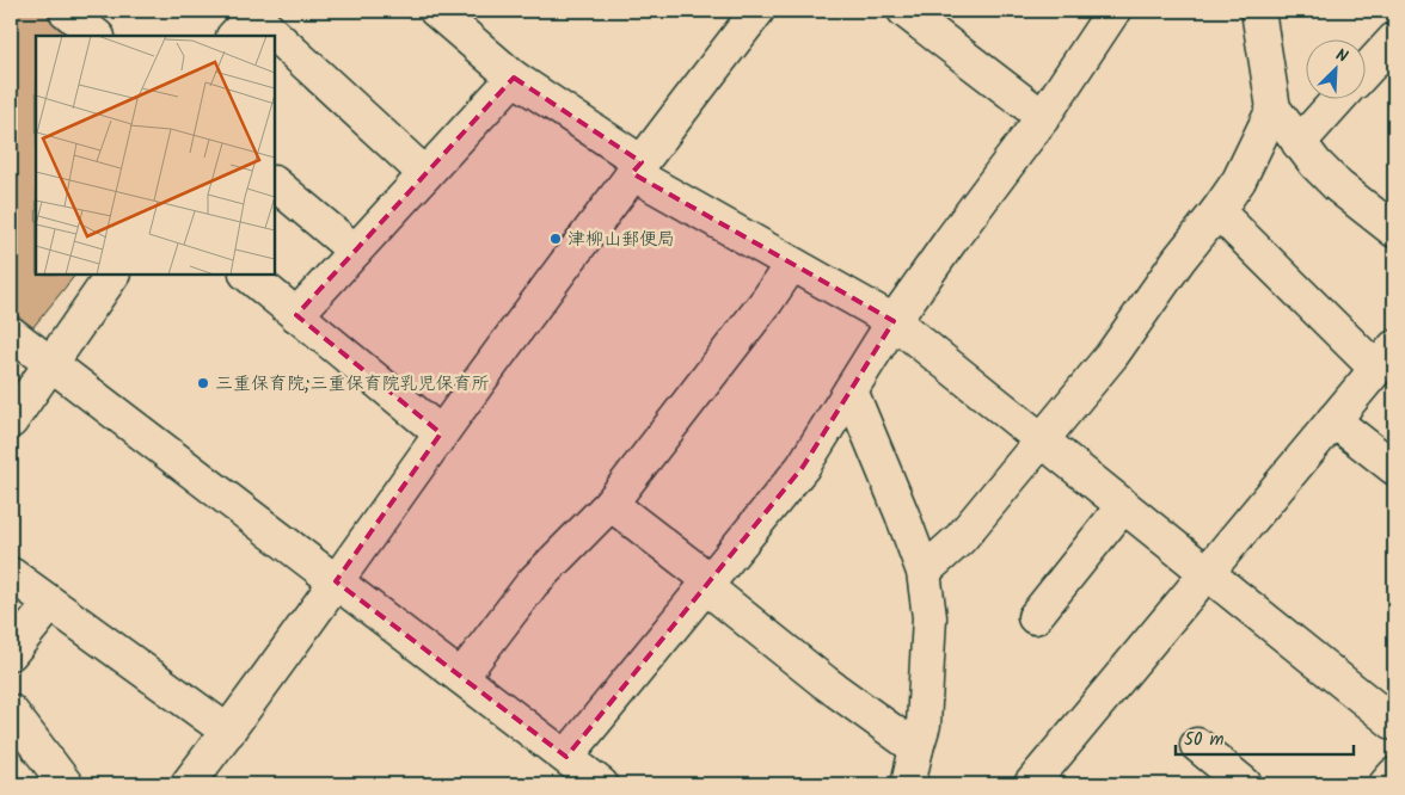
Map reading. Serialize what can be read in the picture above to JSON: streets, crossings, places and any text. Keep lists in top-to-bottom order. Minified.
{"places":["津柳山郵便局","三重保育院;三重保育院乳児保育所"],"scale_bar":"50 m","north":"top right"}
